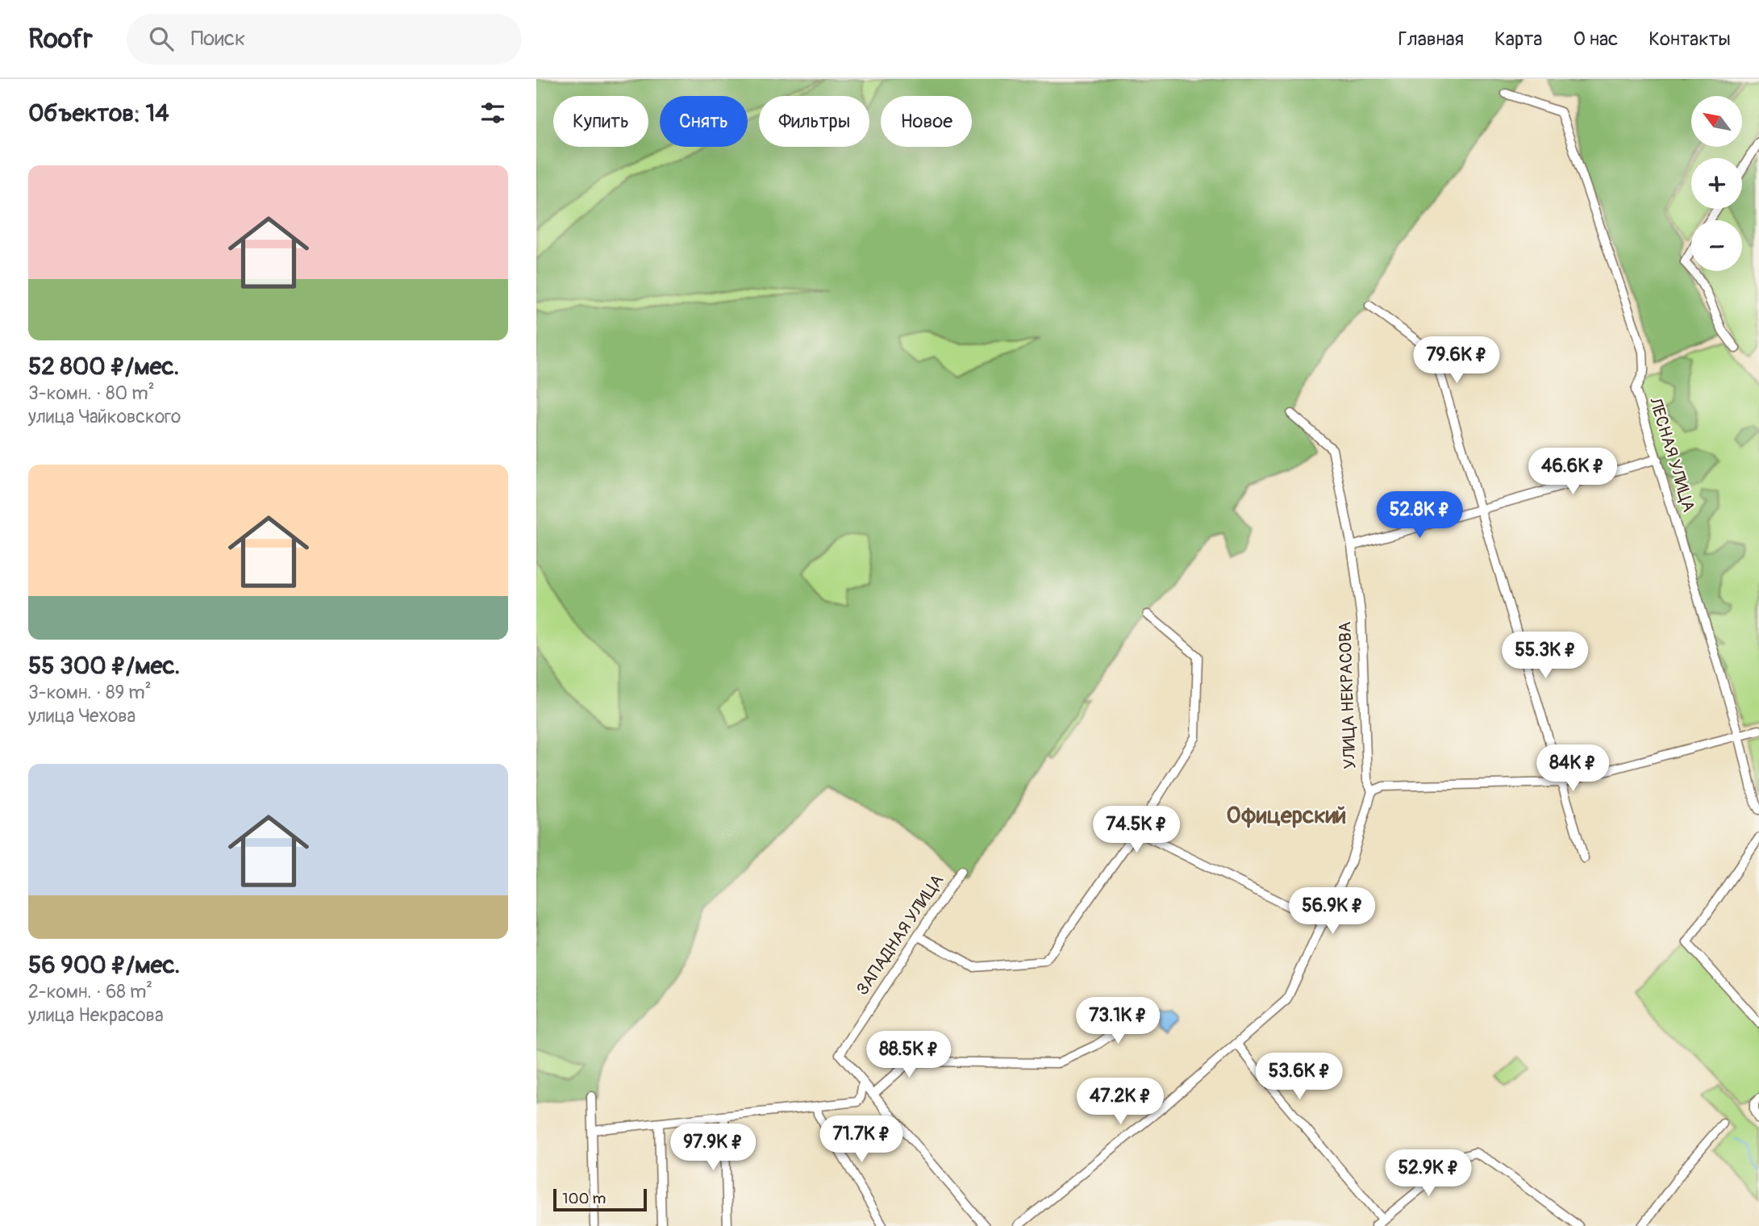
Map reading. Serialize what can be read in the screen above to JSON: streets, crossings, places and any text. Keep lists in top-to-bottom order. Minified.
{"streets":{"street":["ЛЕСНАЯ УЛИЦА","УЛИЦА НЕКРАСОВА","ЗАПАДНАЯ УЛИЦА"]},"districts":["Офицерский"],"scale_bar":"100 m","north":"top left","page":{"header":"Roofr","search":"Поиск","nav":["Главная","Карта","О нас","Контакты"],"heading":"Объектов: 14","map_buttons":["+","−"],"chip":["Купить","Снять","Фильтры","Новое"],"list":[{"name":"52 800 ₽/мес.","note":"3-комн. · 80 m² · улица Чайковского"},{"name":"55 300 ₽/мес.","note":"3-комн. · 89 m² · улица Чехова"},{"name":"56 900 ₽/мес.","note":"2-комн. · 68 m² · улица Некрасова"}],"price":["79.6K ₽","46.6K ₽","52.8K ₽","55.3K ₽","84K ₽","74.5K ₽","56.9K ₽","73.1K ₽","88.5K ₽","53.6K ₽","47.2K ₽","71.7K ₽","97.9K ₽","52.9K ₽"],"scale":"100 m"}}
